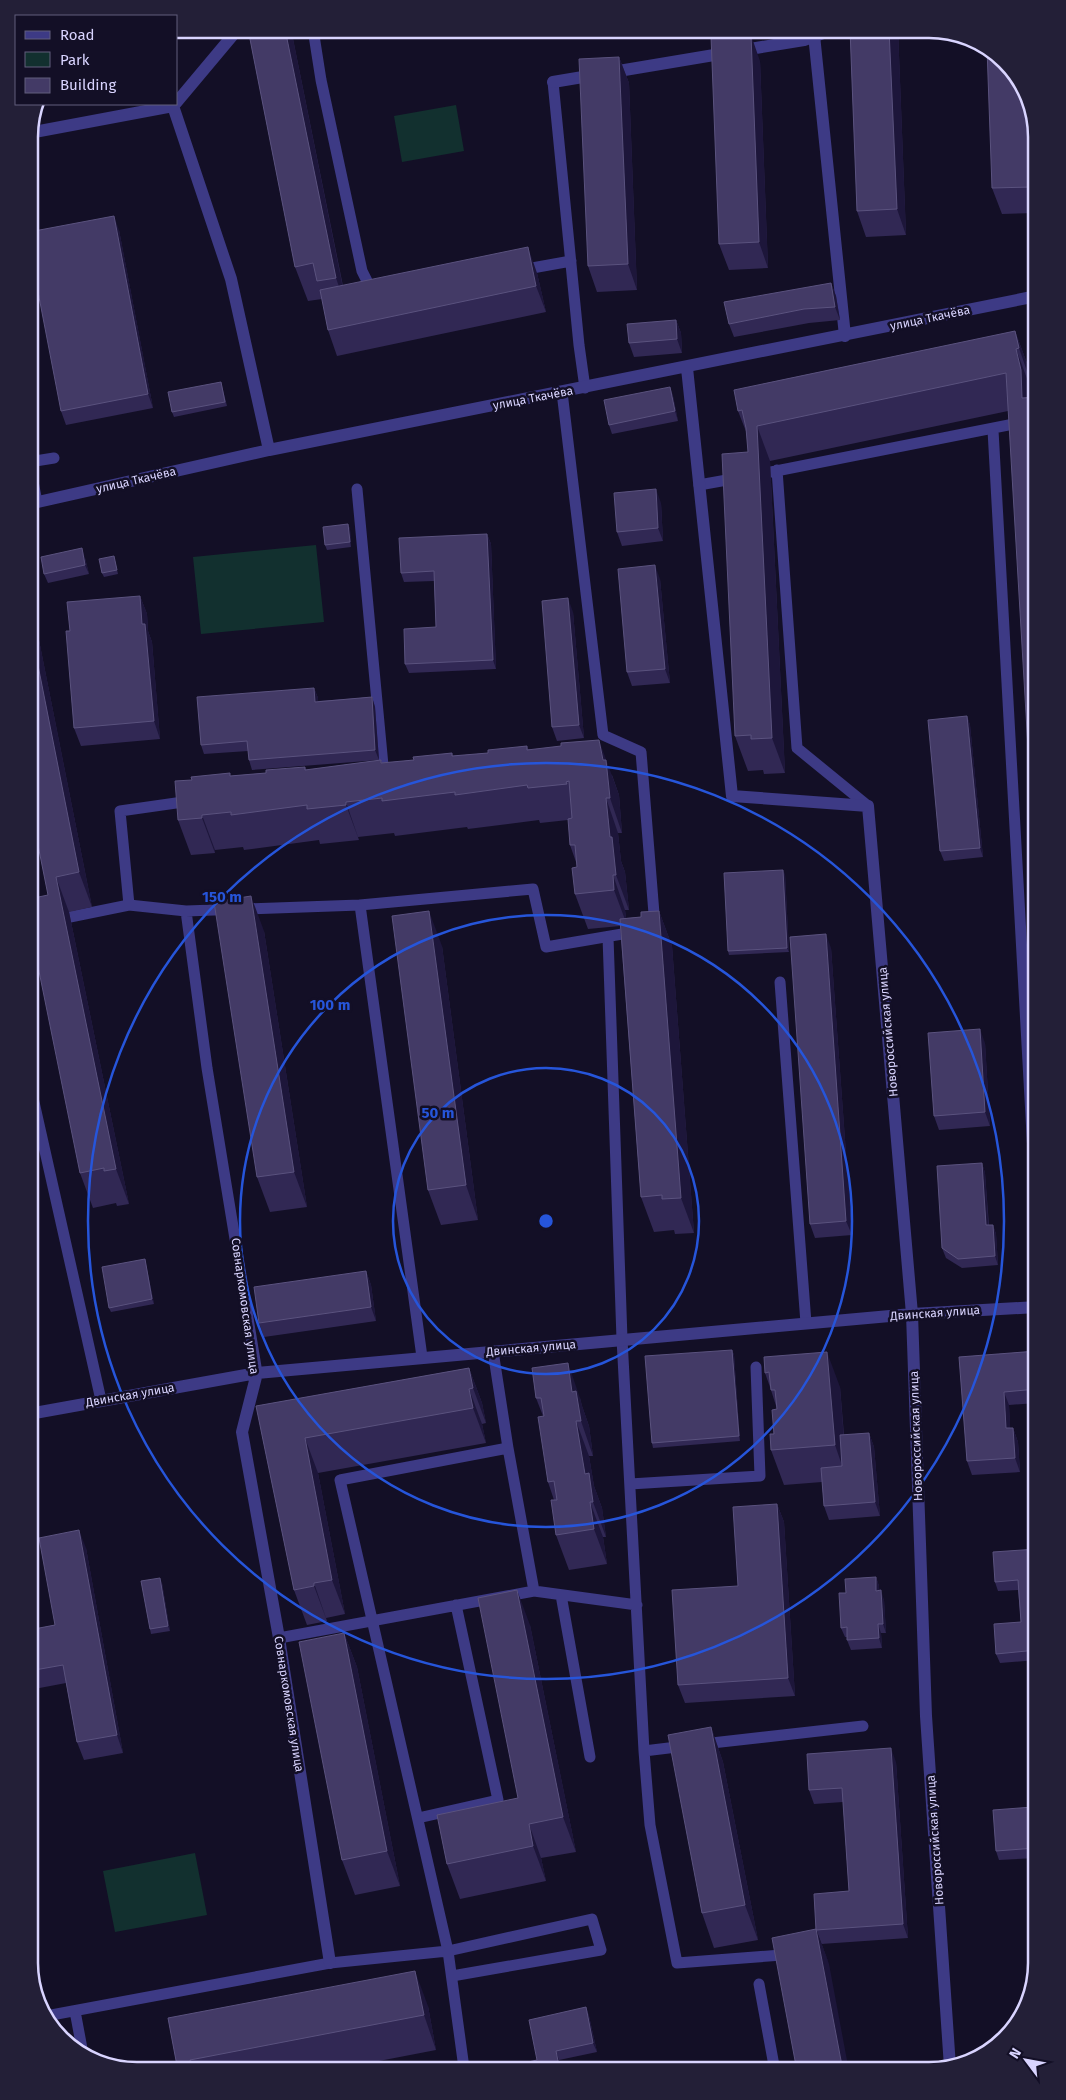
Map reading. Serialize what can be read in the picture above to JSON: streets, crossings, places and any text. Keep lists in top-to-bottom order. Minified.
{"streets":{"street":["улица Ткачёва","Новороссийская улица","Совнаркомовская улица","Двинская улица"]},"crossings":[["Новороссийская улица","Двинская улица"],["Совнаркомовская улица","Двинская улица"]],"legend":["Road","Park","Building"],"north":"top left","rings":["150 m","100 m","50 m"]}
